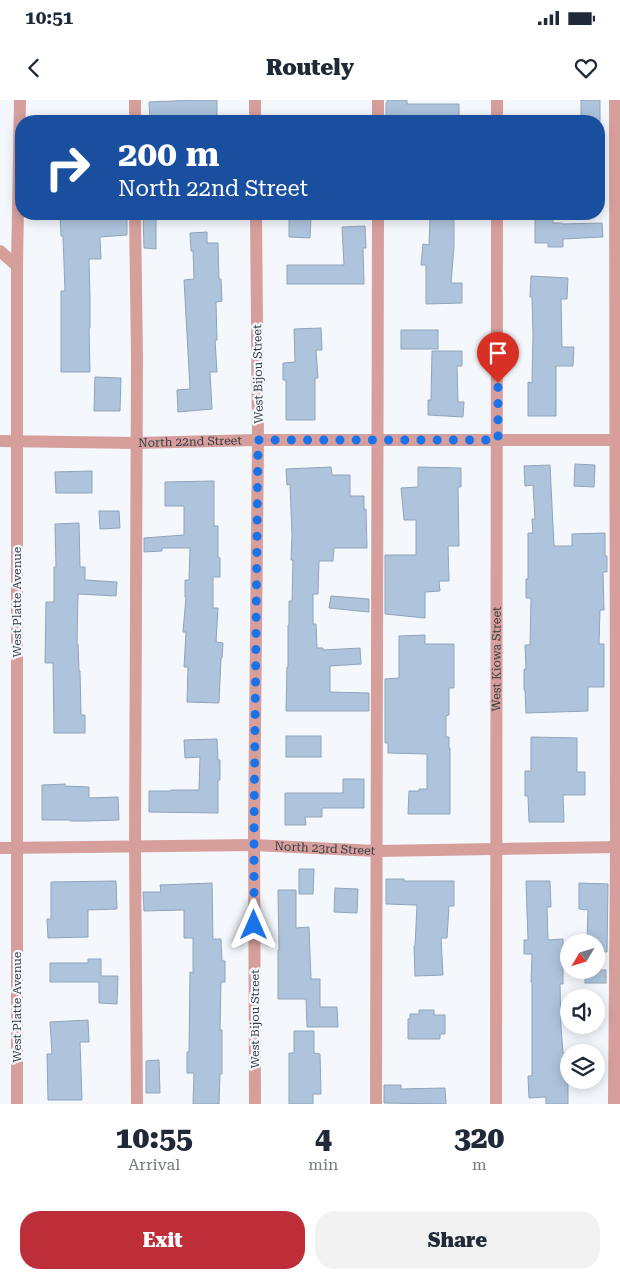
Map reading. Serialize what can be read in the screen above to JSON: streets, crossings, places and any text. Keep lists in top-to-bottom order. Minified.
{"streets":{"street":["West Bijou Street","North 22nd Street","West Platte Avenue","West Kiowa Street","North 23rd Street"]},"crossings":[["West Bijou Street","North 22nd Street"],["West Bijou Street","North 23rd Street"],["North 22nd Street","West Platte Avenue"],["North 22nd Street","West Kiowa Street"],["West Platte Avenue","North 23rd Street"],["West Kiowa Street","North 23rd Street"]],"north":"bottom left","page":{"status":"10:51","header":"Routely","turn":["200 m","North 22nd Street"],"eta":["10:55","Arrival","4","min","320","m"],"buttons":["Exit","Share"]}}
